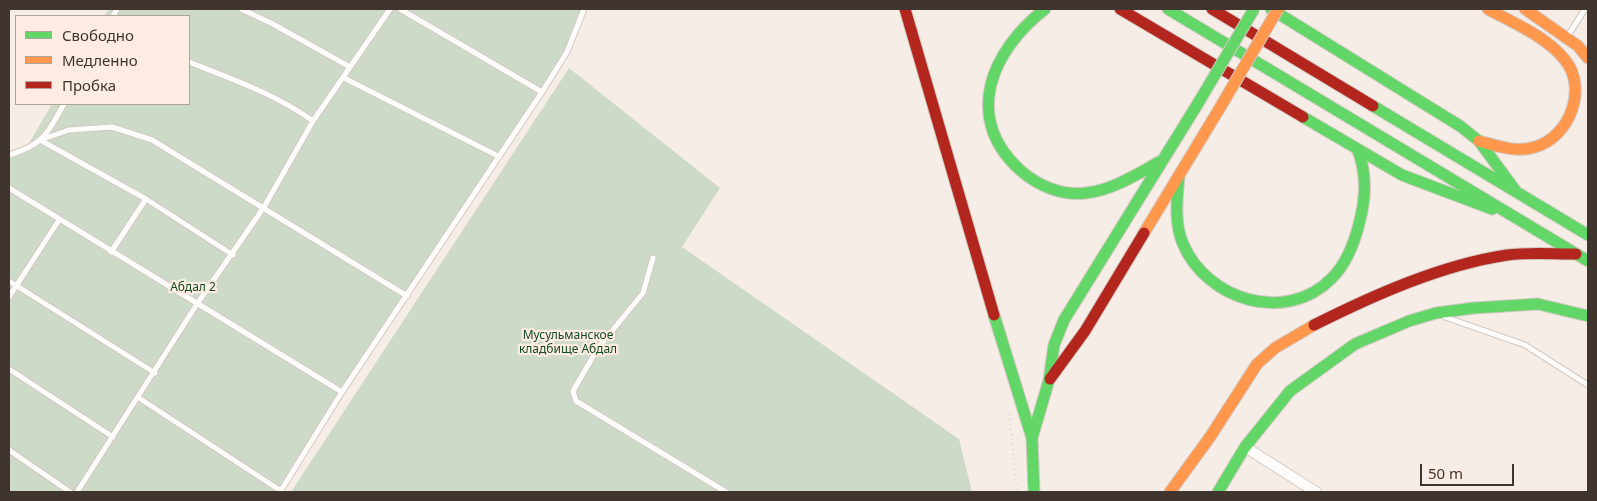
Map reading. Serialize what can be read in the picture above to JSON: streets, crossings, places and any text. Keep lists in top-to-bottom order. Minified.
{"parks":["Абдал 2","Мусульманское кладбище Абдал"],"legend":["Свободно","Медленно","Пробка"],"scale_bar":"50 m"}
